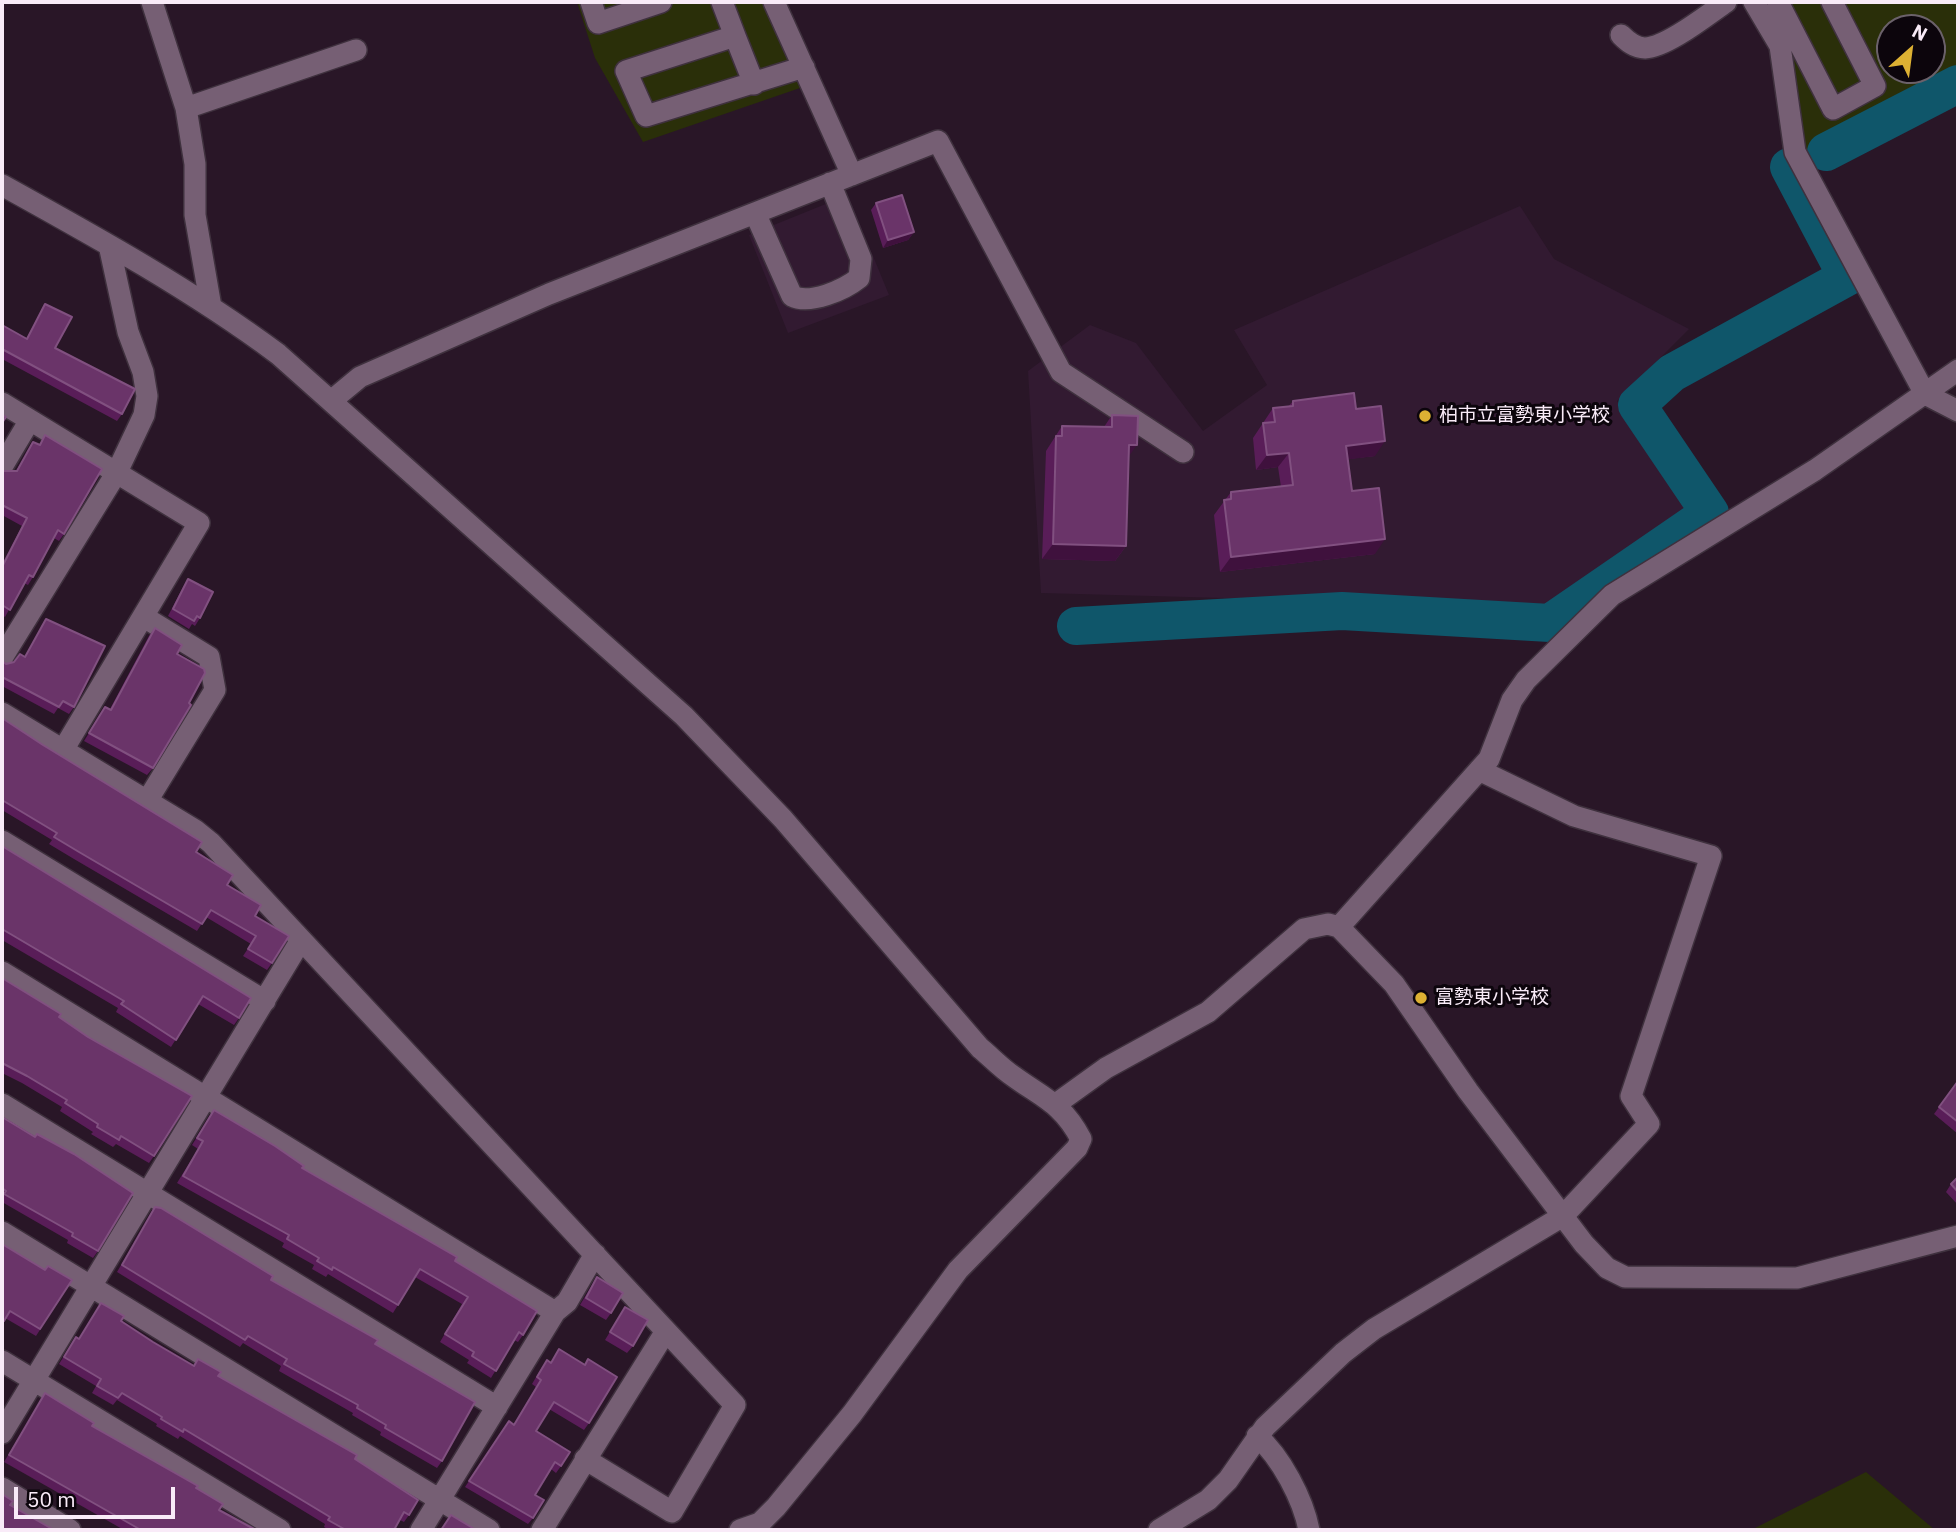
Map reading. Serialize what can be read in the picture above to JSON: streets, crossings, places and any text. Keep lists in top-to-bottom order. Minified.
{"places":["柏市立富勢東小学校","富勢東小学校"],"scale_bar":"50 m","north":"top right"}
